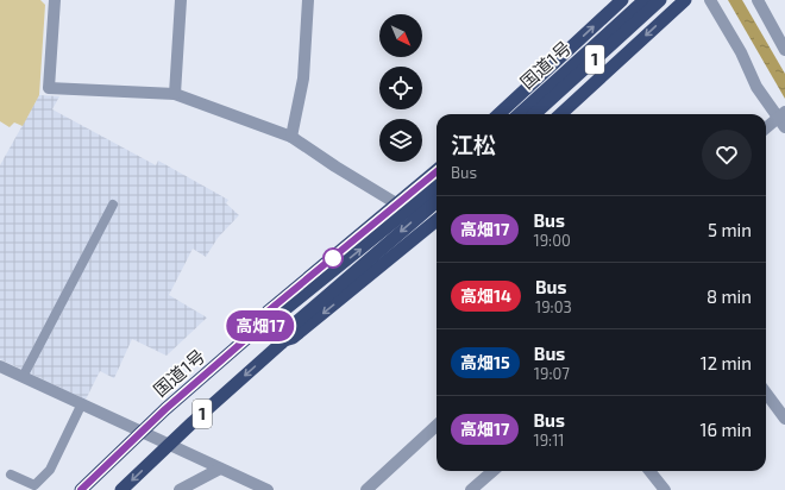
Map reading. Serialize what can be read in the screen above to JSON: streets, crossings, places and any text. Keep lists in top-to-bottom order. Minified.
{"streets":{"highway":["1","国道1号"]},"crossings":[["1","国道1号"]],"lines":["bus line 高畑17"],"north":"bottom right","page":{"on_map":"高畑17","heading":["江松","Bus"],"list":[{"mark":"高畑17","name":"Bus","note":"19:00","value":"5 min"},{"mark":"高畑14","name":"Bus","note":"19:03","value":"8 min"},{"mark":"高畑15","name":"Bus","note":"19:07","value":"12 min"},{"mark":"高畑17","name":"Bus","note":"19:11","value":"16 min"}]}}
